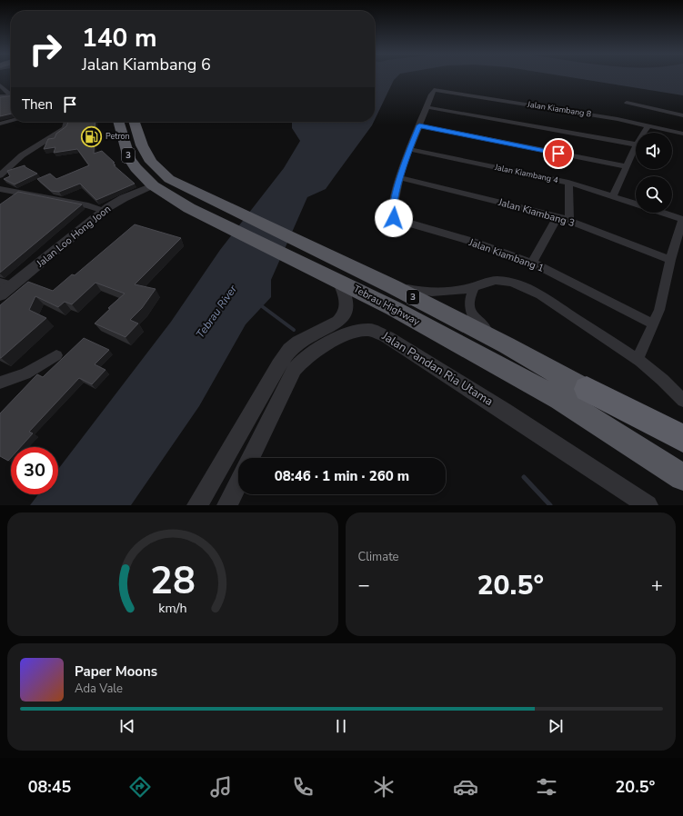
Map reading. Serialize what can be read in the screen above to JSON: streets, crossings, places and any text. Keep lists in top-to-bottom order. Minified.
{"streets":{"highway":["3","Tebrau Highway"],"street":["Jalan Kiambang 8","Jalan Kiambang 4","Jalan Kiambang 3","Jalan Loo Hong Joon","Jalan Kiambang 1","Jalan Pandan Ria Utama"]},"crossings":[["Jalan Kiambang 3","Jalan Kiambang 1"],["Jalan Loo Hong Joon","Tebrau Highway"],["Tebrau Highway","Jalan Pandan Ria Utama"]],"water":["Tebrau River"],"places":{"fuel station":["Petron"]},"page":{"turn":["140 m","Jalan Kiambang 6"],"then":"Then","limit":"30","trip":"08:46 · 1 min · 260 m","tile":"Climate","heat":["−","20.5°","+"],"song":["Paper Moons","Ada Vale"],"tabs":["08:45","20.5°"],"gauge":["28","km/h"]}}
